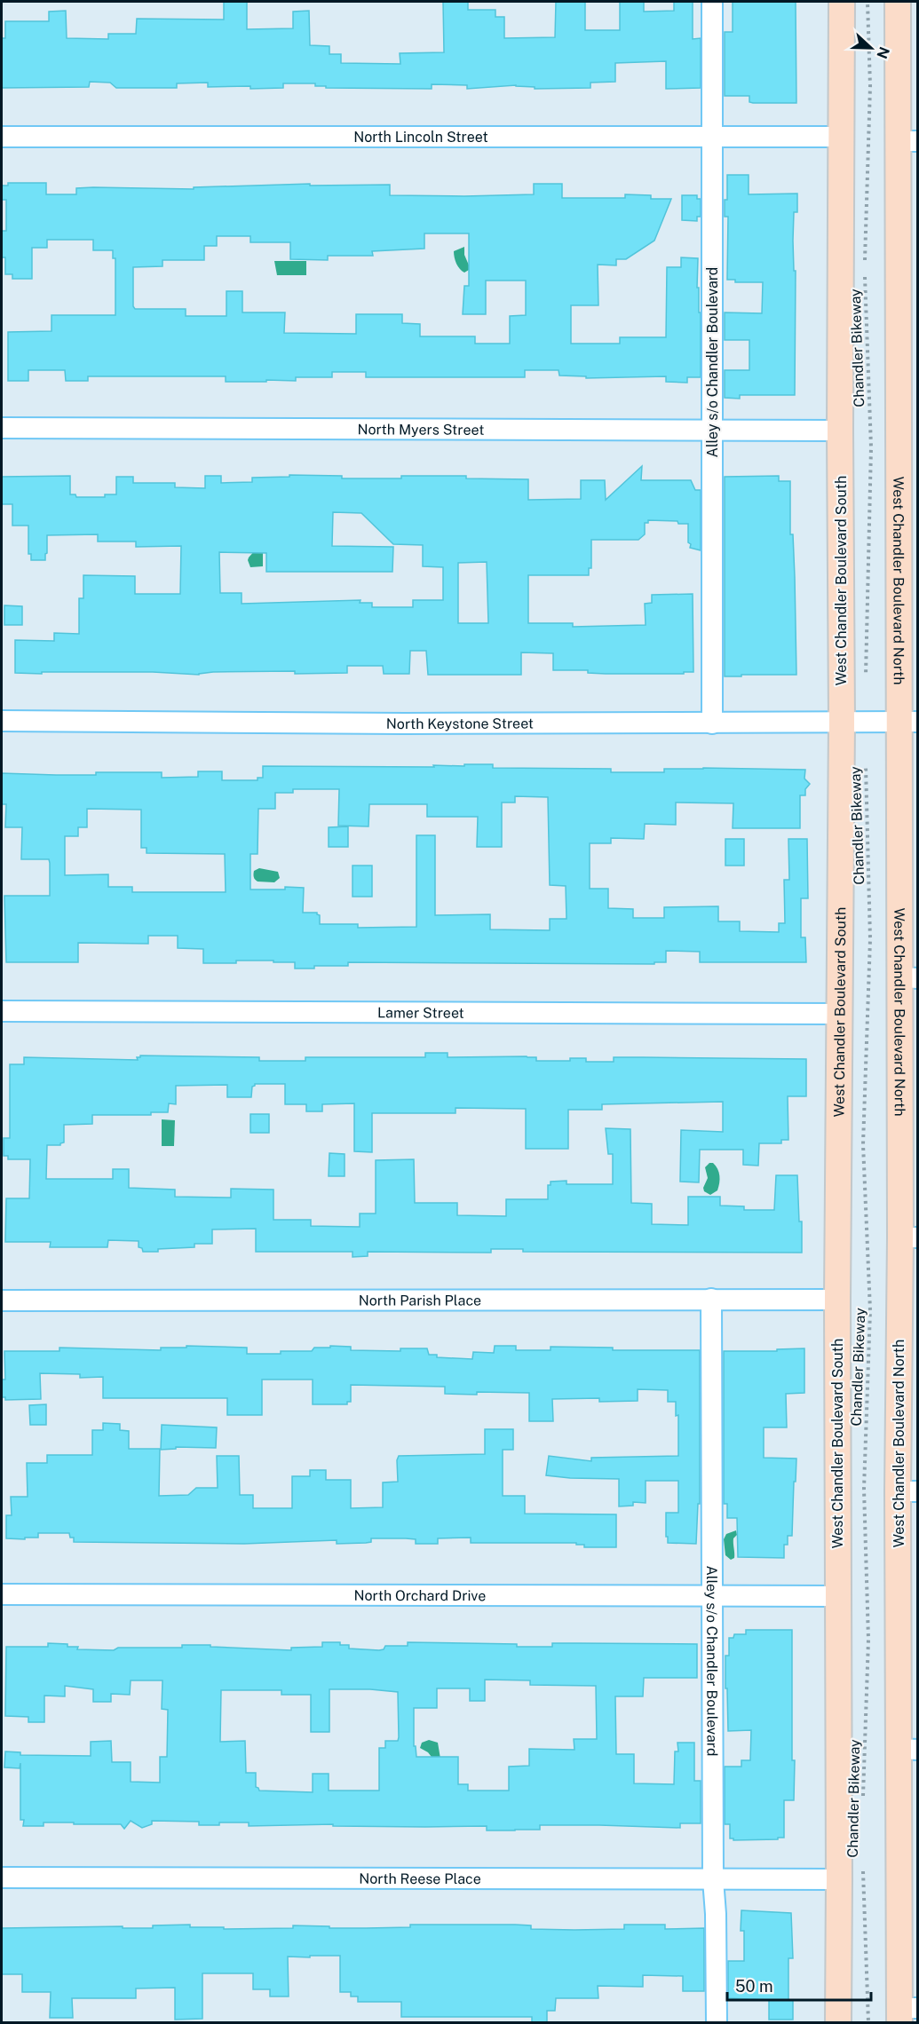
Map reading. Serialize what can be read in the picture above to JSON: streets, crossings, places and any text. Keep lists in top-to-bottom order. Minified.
{"streets":{"main road":["West Chandler Boulevard South","West Chandler Boulevard North"],"street":["North Lincoln Street","Alley s/o Chandler Boulevard","North Myers Street","North Keystone Street","Lamer Street","North Parish Place","North Orchard Drive","North Reese Place"],"path":["Chandler Bikeway"]},"crossings":[["North Lincoln Street","Alley s/o Chandler Boulevard"],["North Lincoln Street","West Chandler Boulevard South"],["Alley s/o Chandler Boulevard","North Myers Street"],["Alley s/o Chandler Boulevard","North Keystone Street"],["Alley s/o Chandler Boulevard","North Parish Place"],["Alley s/o Chandler Boulevard","North Orchard Drive"],["Alley s/o Chandler Boulevard","North Reese Place"],["North Myers Street","West Chandler Boulevard South"],["West Chandler Boulevard South","North Keystone Street"],["West Chandler Boulevard South","Lamer Street"],["West Chandler Boulevard South","North Parish Place"],["West Chandler Boulevard South","North Orchard Drive"],["West Chandler Boulevard South","North Reese Place"],["West Chandler Boulevard North","North Keystone Street"]],"scale_bar":"50 m","north":"right"}
